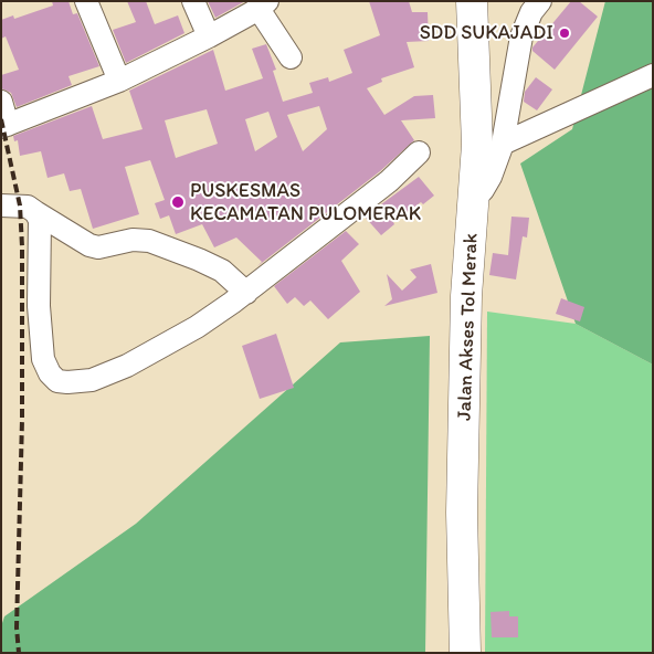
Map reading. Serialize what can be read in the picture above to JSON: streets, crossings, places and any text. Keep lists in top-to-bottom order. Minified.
{"streets":{"highway":["Jalan Akses Tol Merak"]},"places":["SDD SUKAJADI","PUSKESMAS KECAMATAN PULOMERAK"]}
